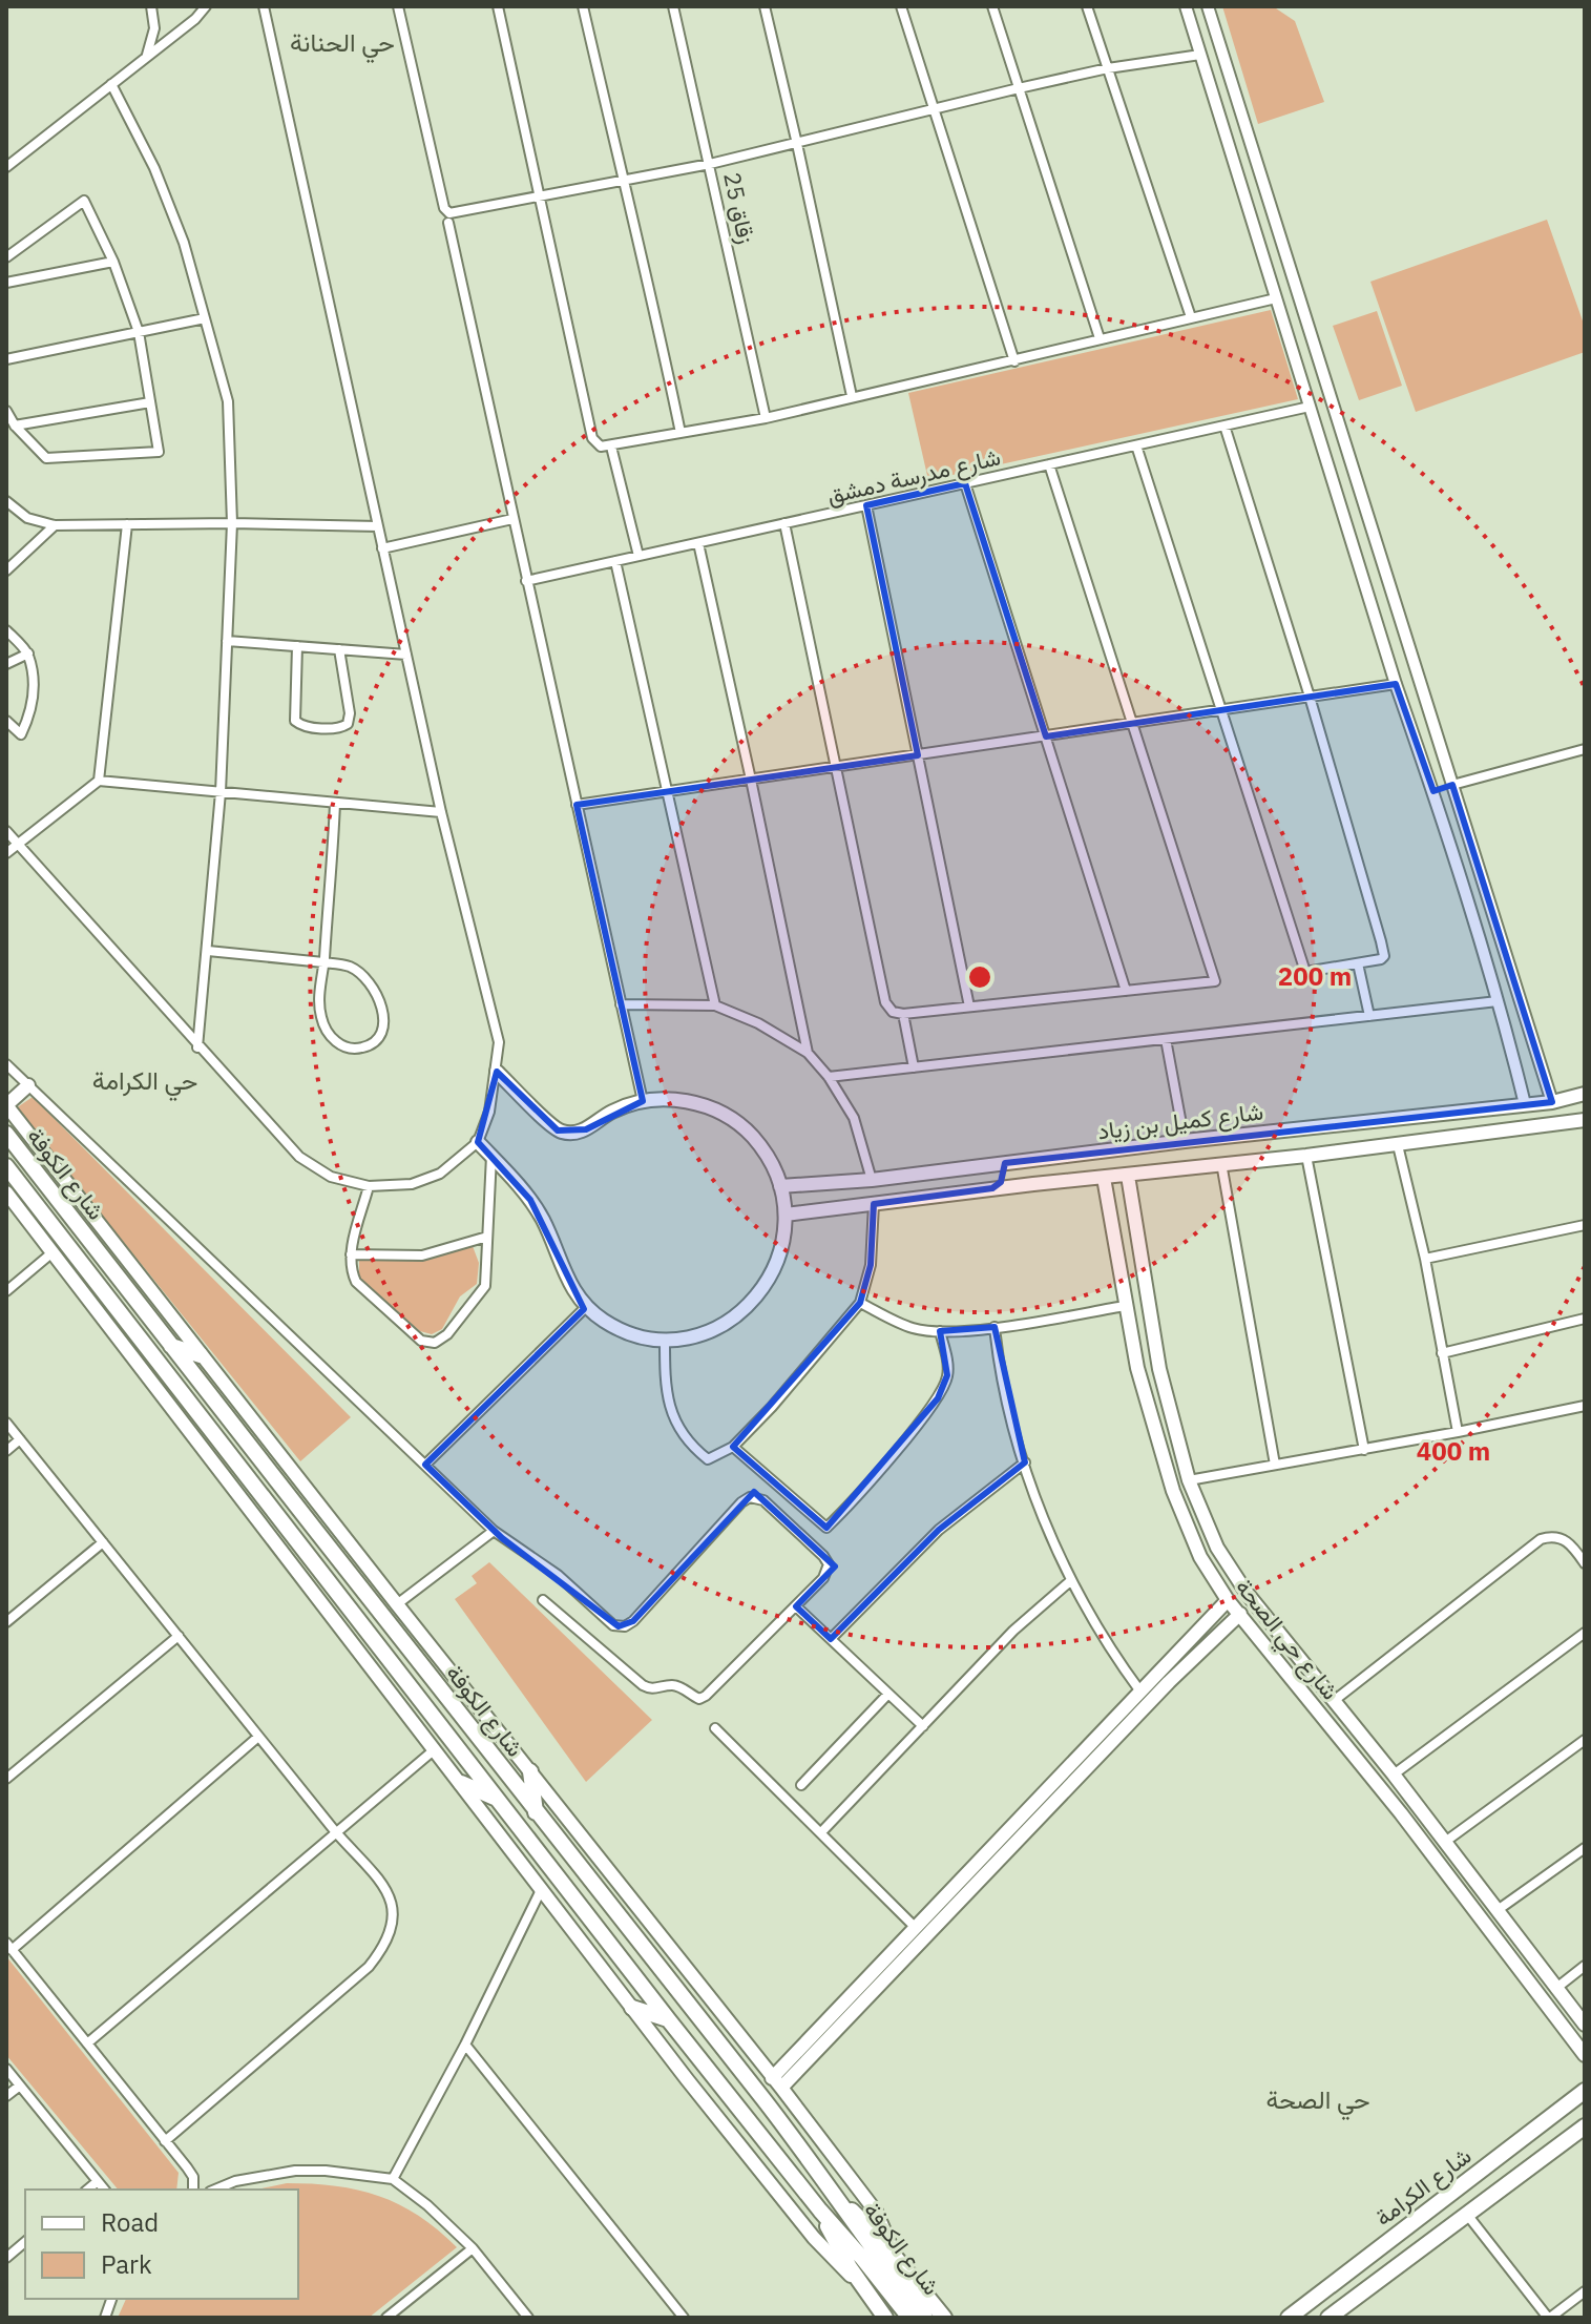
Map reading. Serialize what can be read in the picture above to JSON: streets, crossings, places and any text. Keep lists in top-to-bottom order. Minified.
{"streets":{"main road":["شارع كميل بن زياد","شارع الكوفة","شارع حي الصحة","شارع الكرامة"],"street":["زقاق 25","شارع مدرسة دمشق"]},"crossings":[["شارع كميل بن زياد","شارع حي الصحة"]],"districts":["حي الحنانة","حي الكرامة","حي الصحة"],"legend":["Road","Park"],"rings":["200 m","400 m"]}
